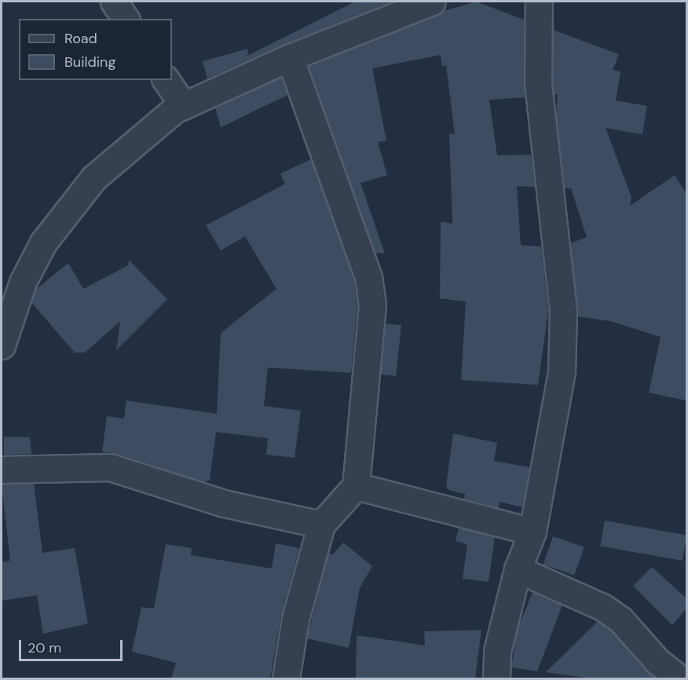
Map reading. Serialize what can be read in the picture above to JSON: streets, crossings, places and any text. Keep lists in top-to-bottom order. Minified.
{"legend":["Road","Building"],"scale_bar":"20 m"}
